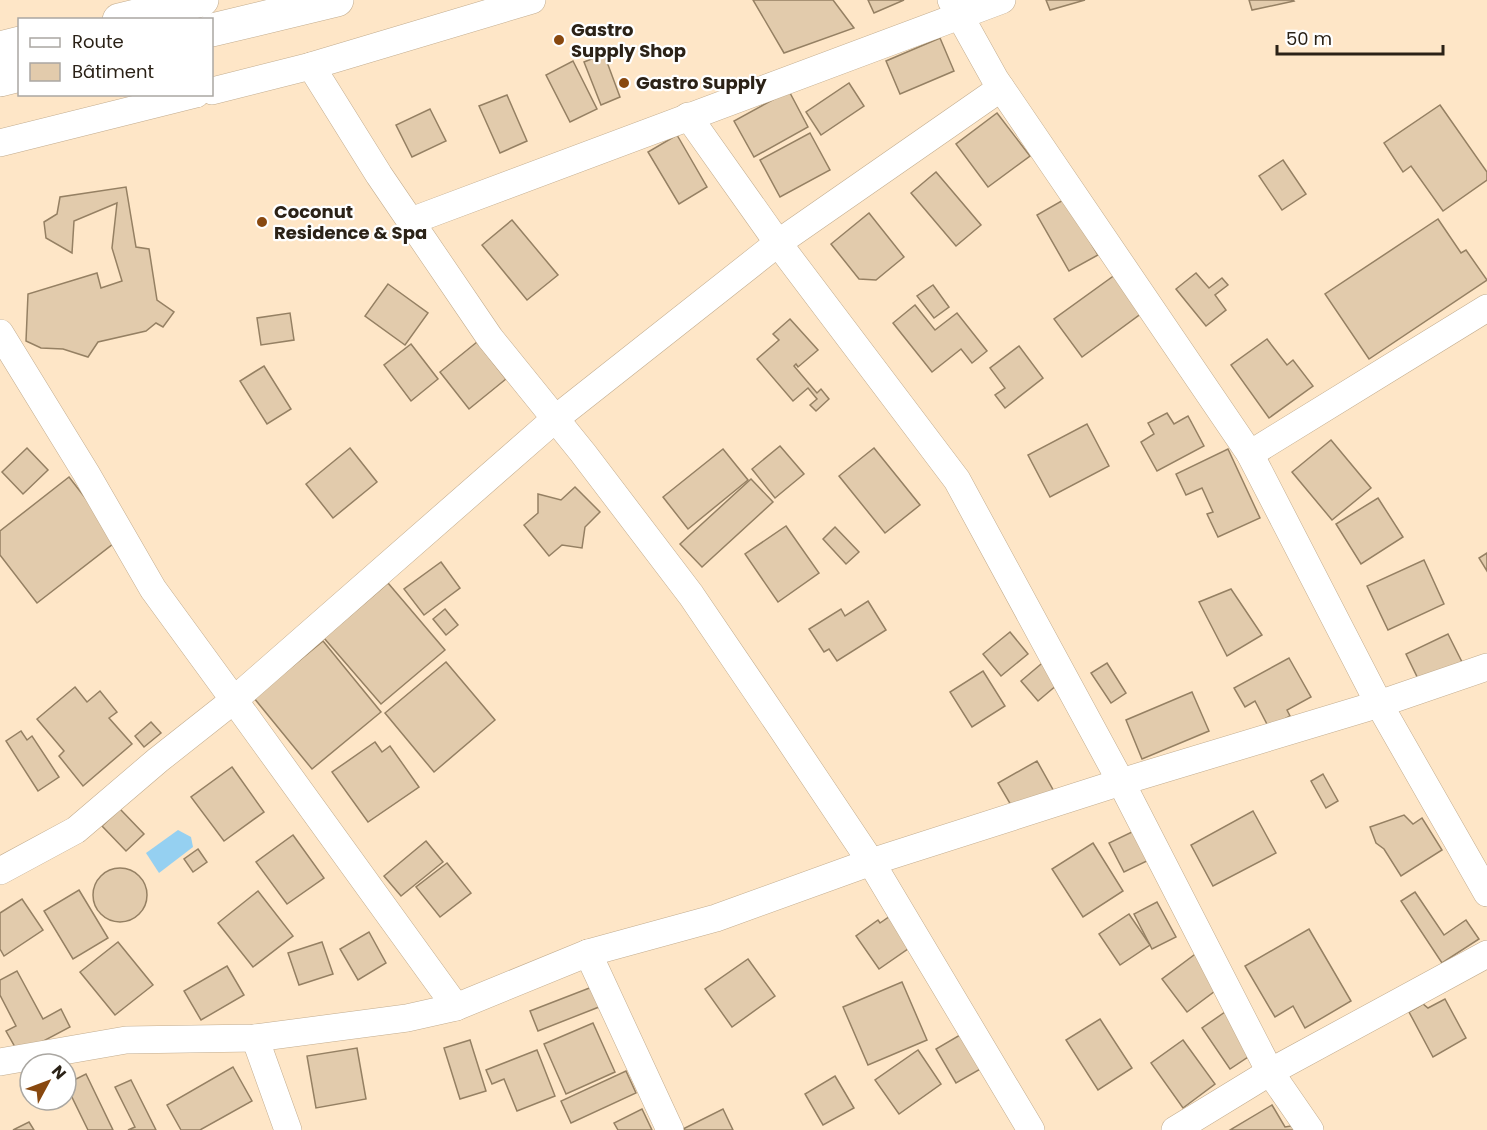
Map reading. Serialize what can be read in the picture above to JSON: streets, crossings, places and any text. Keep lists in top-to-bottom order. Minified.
{"places":["Gastro Supply Shop","Gastro Supply","Coconut Residence & Spa"],"legend":["Route","Bâtiment"],"scale_bar":"50 m","north":"top right"}
